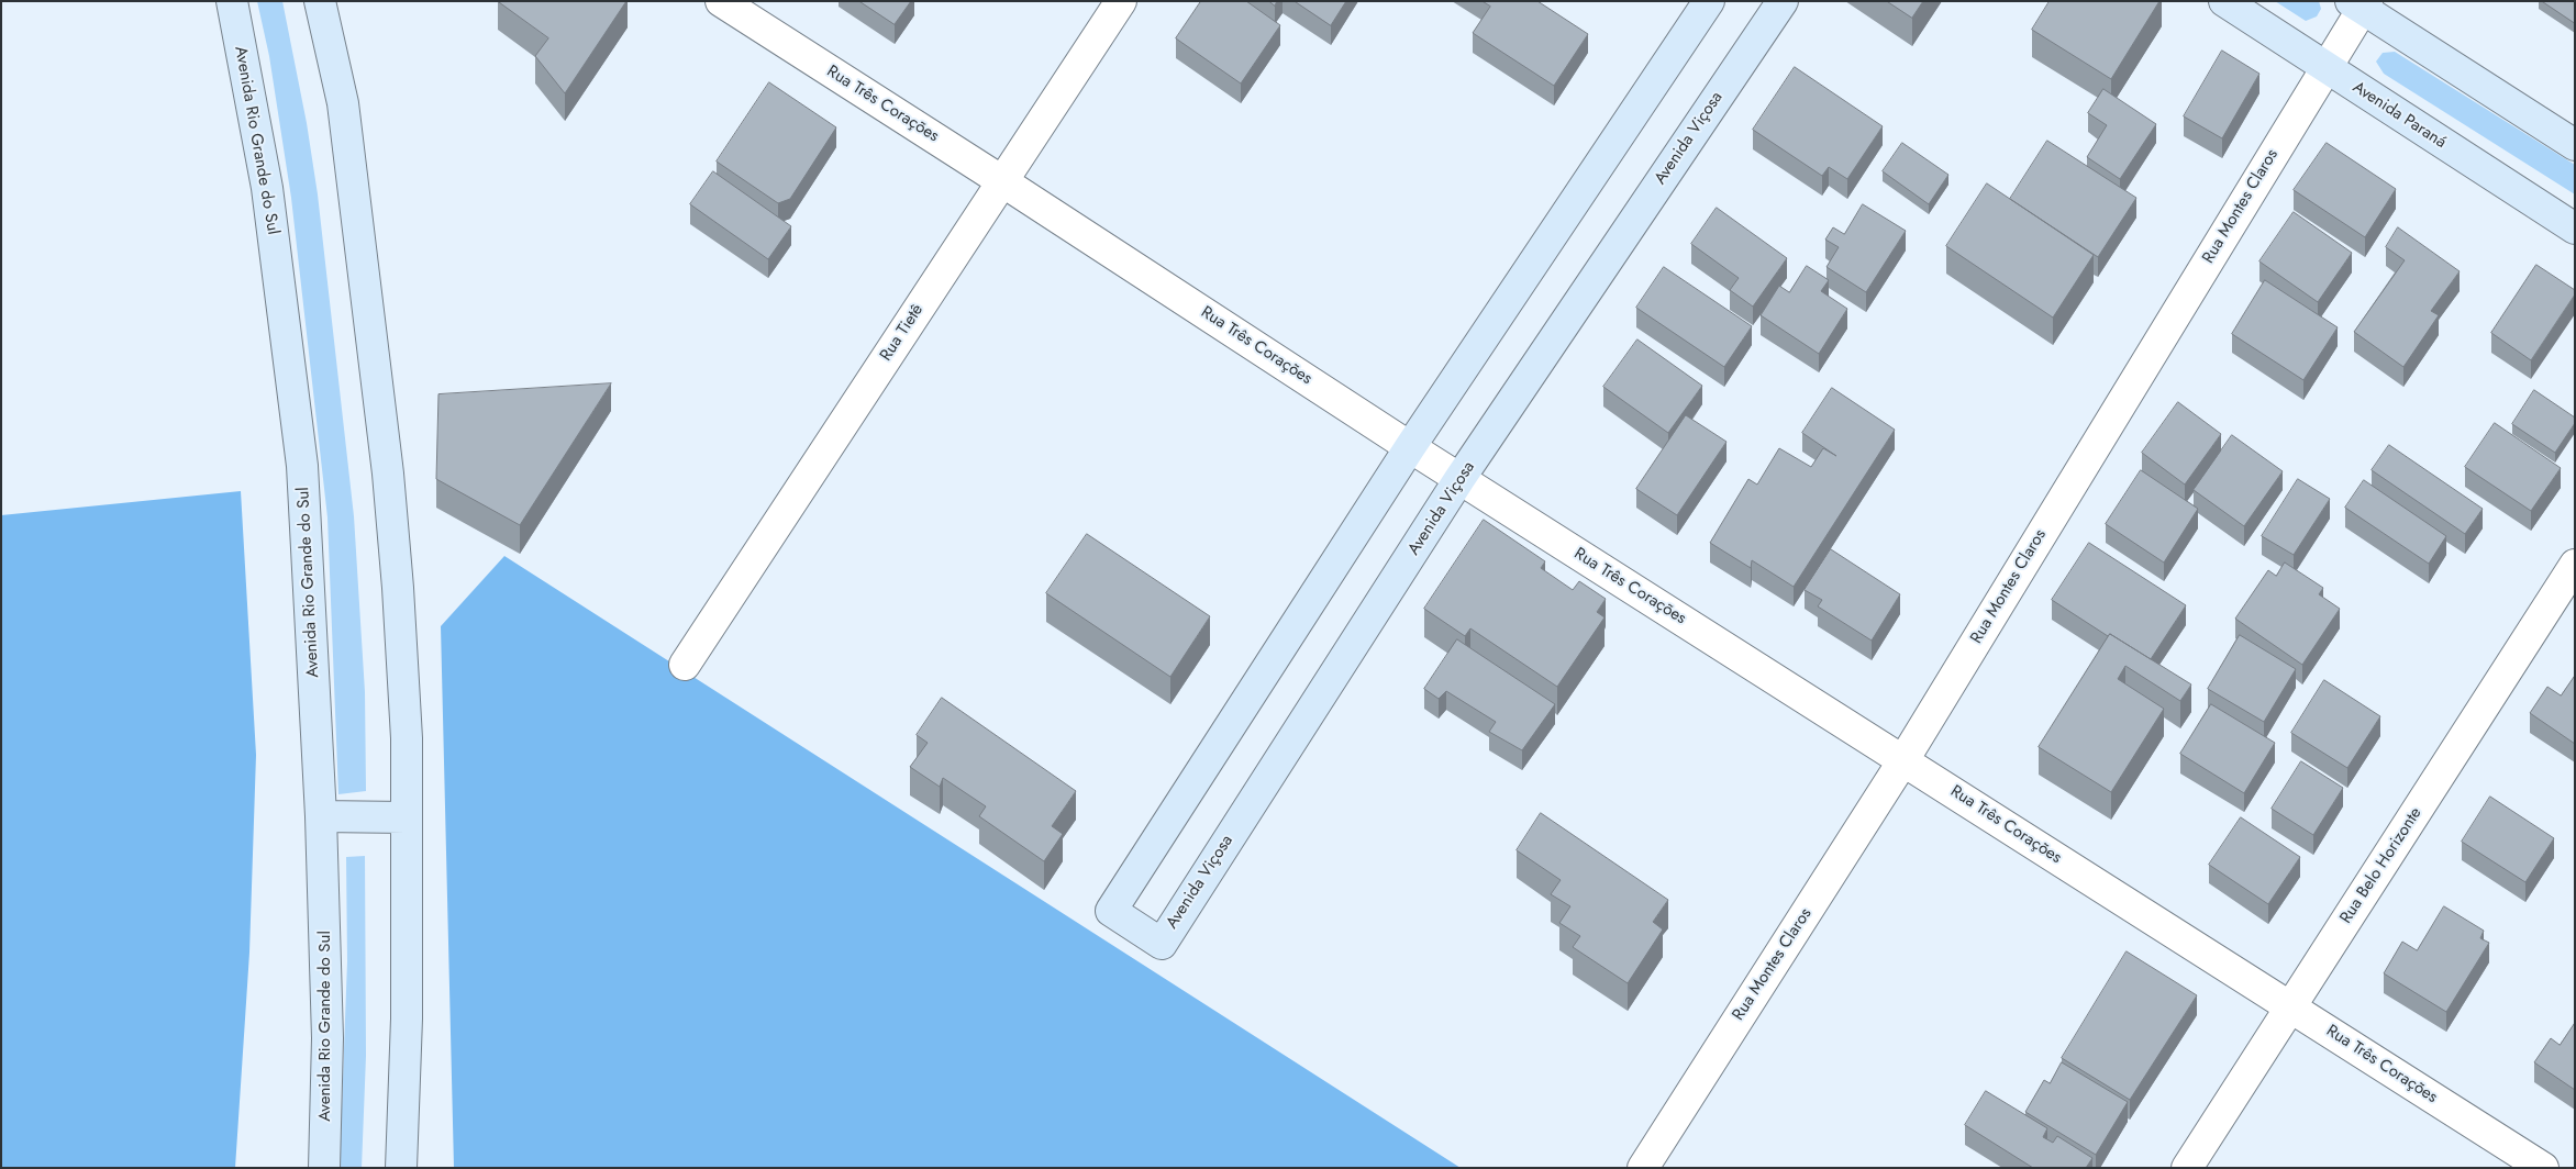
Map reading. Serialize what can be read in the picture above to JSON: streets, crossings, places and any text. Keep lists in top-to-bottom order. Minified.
{"streets":{"street":["Rua Três Corações","Avenida Paraná","Avenida Viçosa","Avenida Rio Grande do Sul","Rua Montes Claros","Rua Tietê","Rua Belo Horizonte"]},"crossings":[["Rua Três Corações","Avenida Viçosa"],["Rua Três Corações","Rua Montes Claros"],["Rua Três Corações","Rua Tietê"],["Rua Três Corações","Rua Belo Horizonte"],["Avenida Paraná","Rua Montes Claros"]]}
